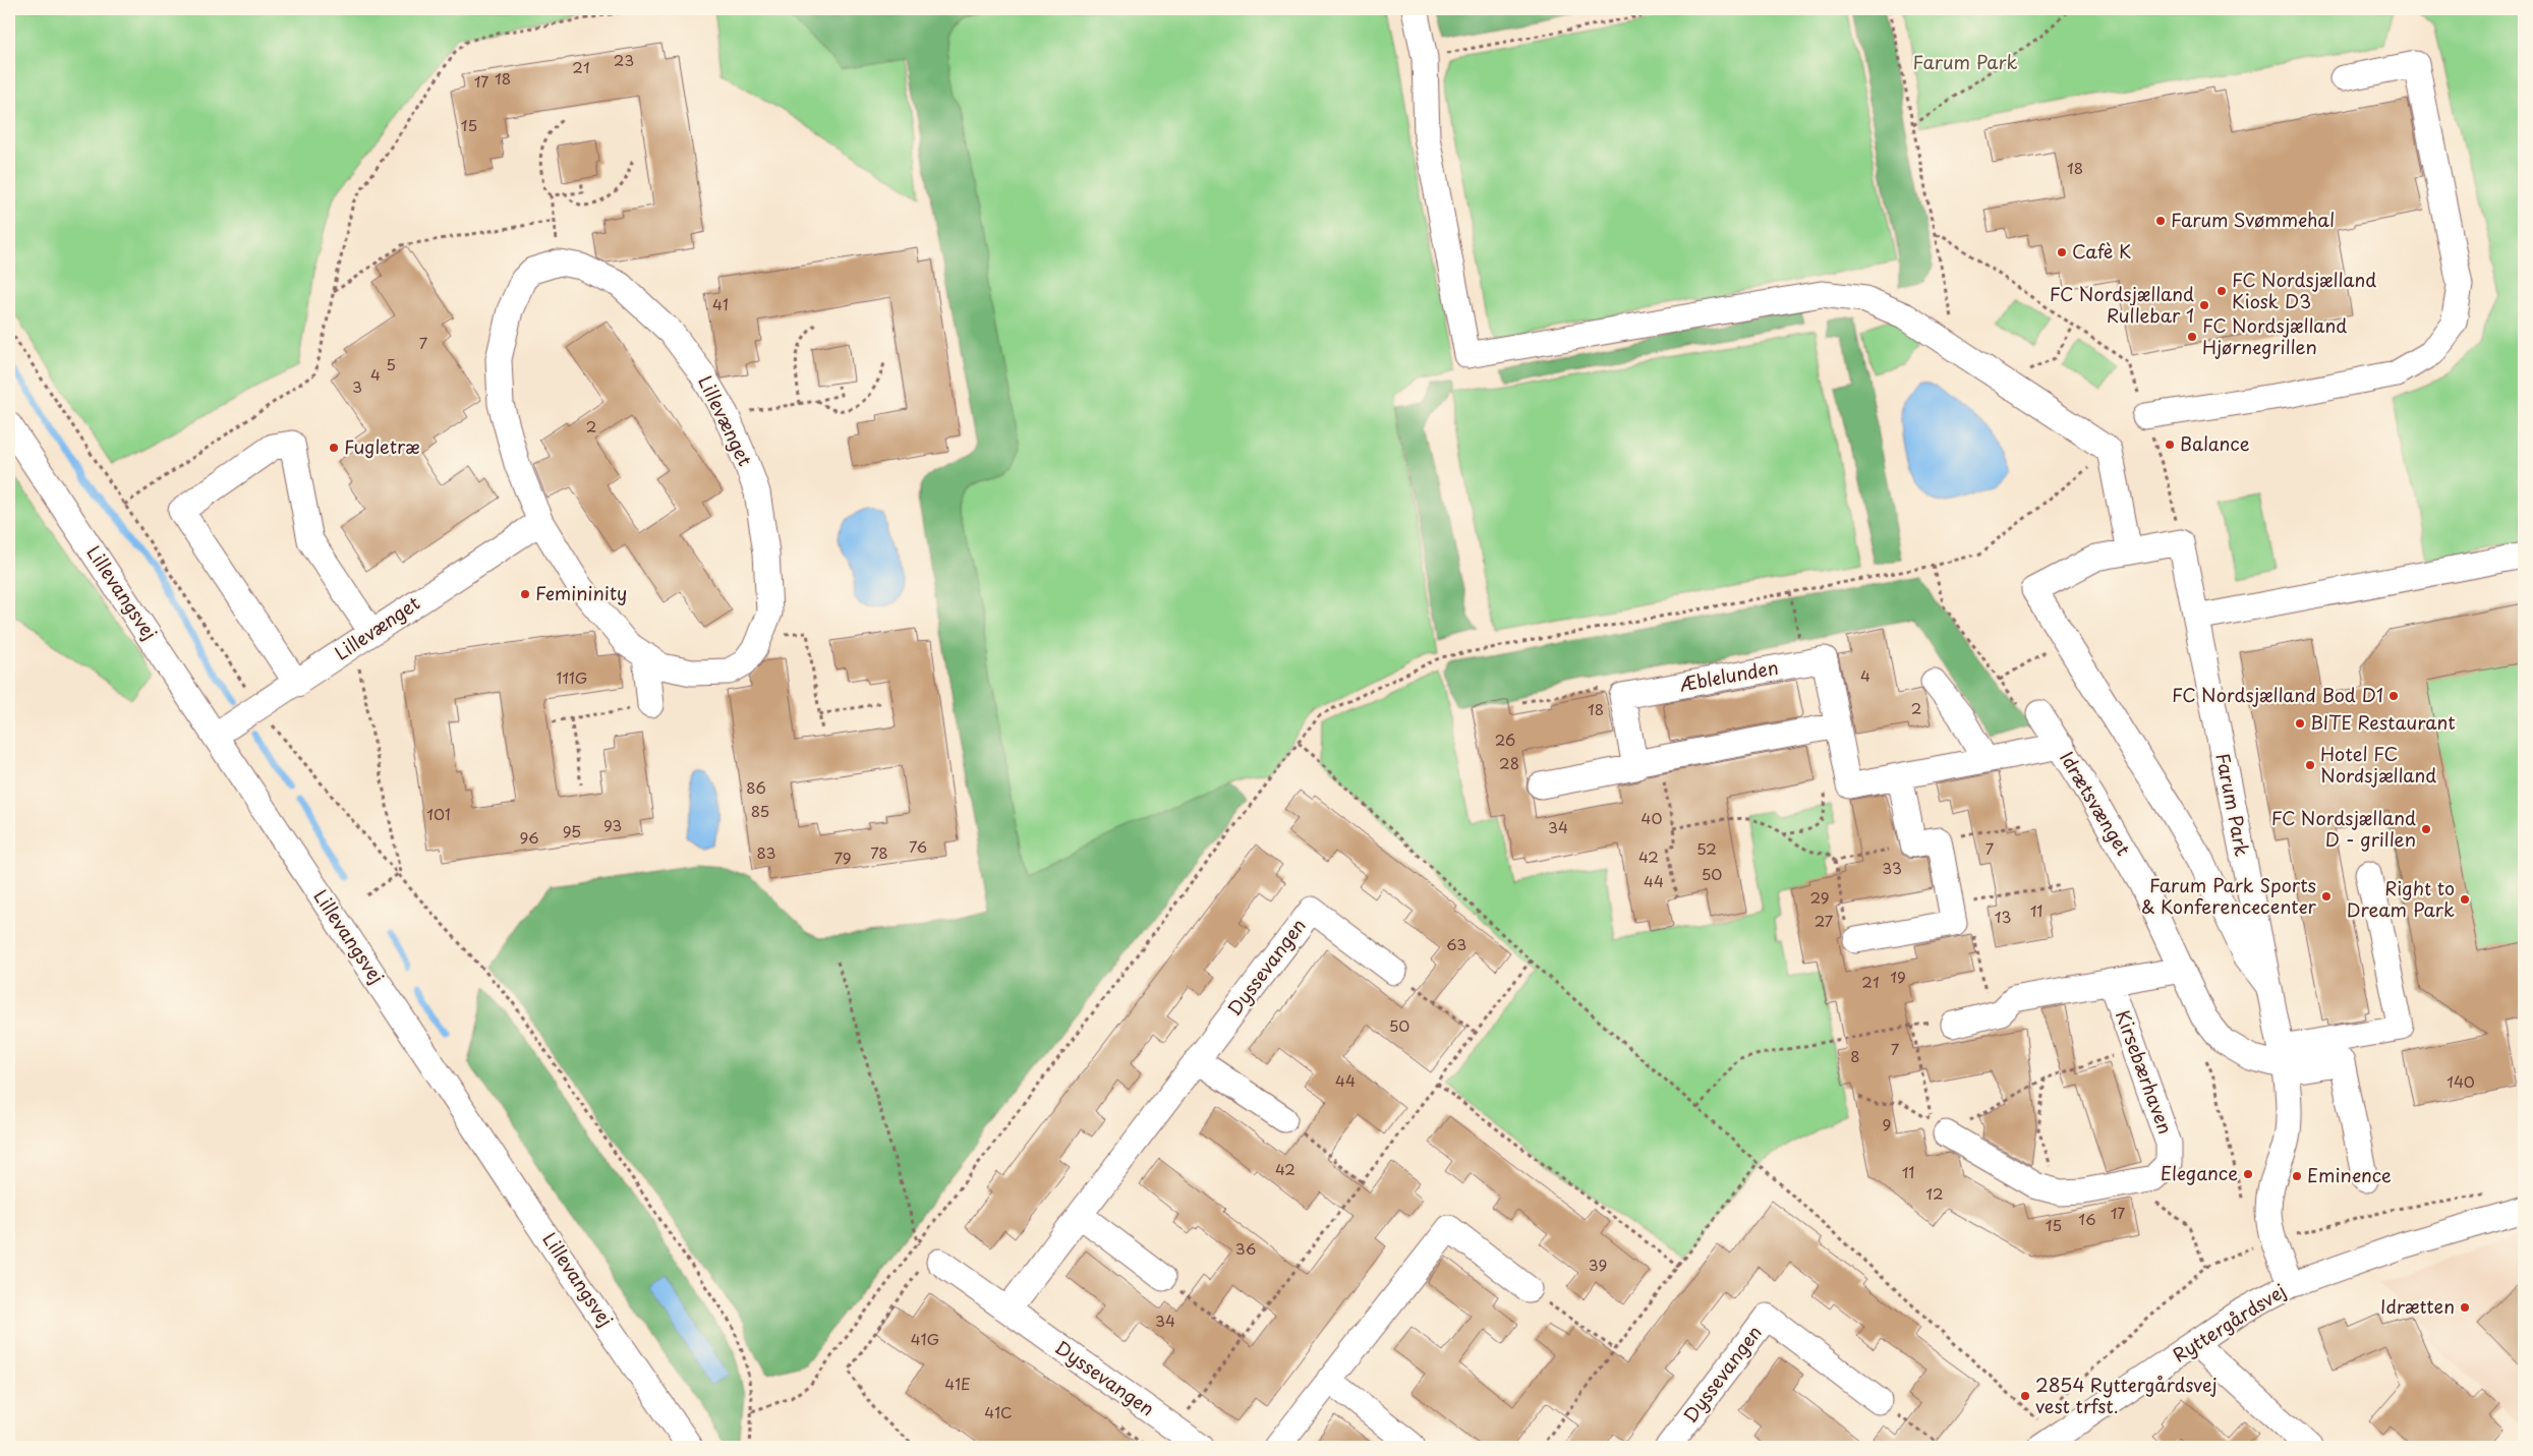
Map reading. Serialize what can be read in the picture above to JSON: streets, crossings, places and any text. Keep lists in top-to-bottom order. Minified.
{"streets":{"street":["Lillevænget","Lillevangsvej","Æblelunden","Idrætsvænget","Farum Park","Dyssevangen","Kirsebærhaven","Ryttergårdsvej"]},"crossings":[["Lillevænget","Lillevangsvej"],["Idrætsvænget","Farum Park"]],"parks":["Farum Park"],"places":["Farum Svømmehal","Cafè K","FC Nordsjælland Kiosk D3","FC Nordsjælland Rullebar 1","FC Nordsjælland Hjørnegrillen","Balance","Fugletræ","Femininity","FC Nordsjælland Bod D1","BITE Restaurant","Hotel FC Nordsjælland","FC Nordsjælland D - grillen","Farum Park Sports & Konferencecenter","Right to Dream Park","Elegance","Eminence","Idrætten","2854 Ryttergårdsvej vest trfst."],"house_numbers":["23","21","18","17","15","18","41","7","5","4","3","2","4","111G","2","18","26","28","86","85","101","40","93","34","95","96","76","52","7","83","78","42","79","33","50","44","29","11","13","27","63","19","21","50","7","8","44","140","9","42","11","12","17","16","15","36","39","34","41G","41E","41C"]}
